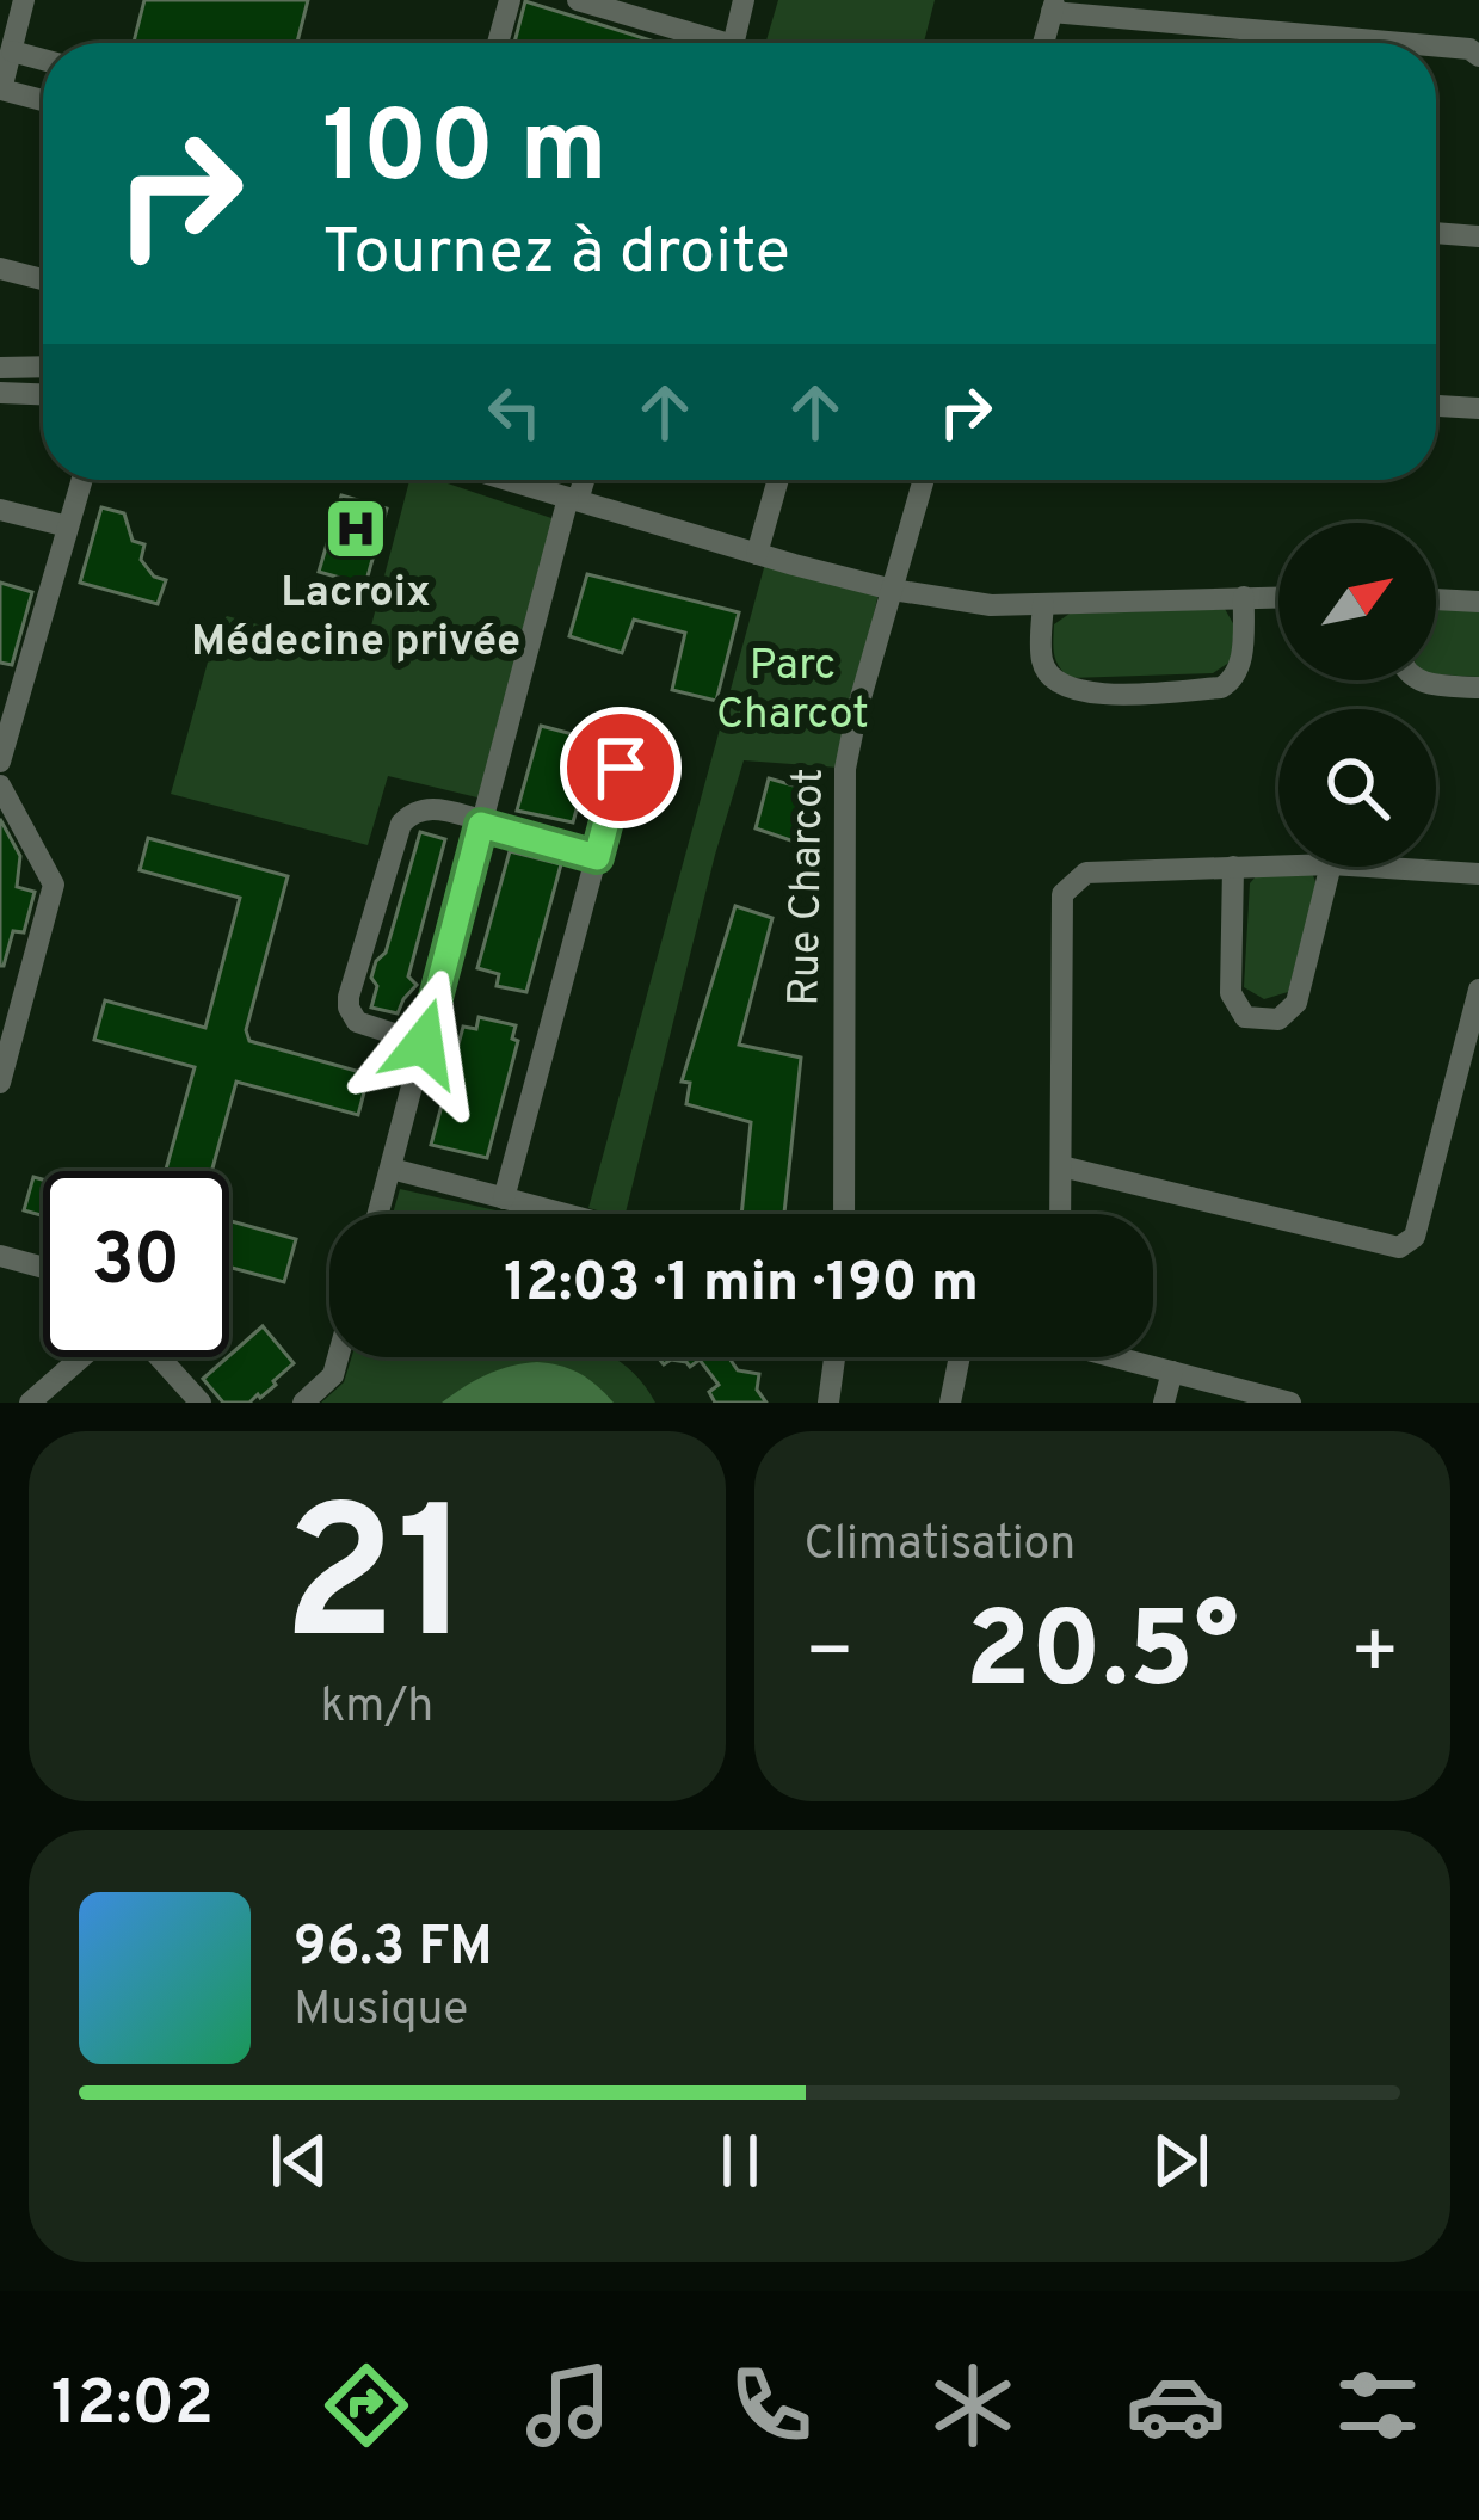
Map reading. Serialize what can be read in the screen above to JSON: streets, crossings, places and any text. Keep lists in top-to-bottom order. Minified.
{"streets":{"street":["Rue Charcot"]},"parks":["Parc Charcot"],"places":{"hospital":["Lacroix Médecine privée"]},"north":"top right","page":{"turn":["100 m","Tournez à droite"],"limit":"30","trip":"12:03 · 1 min · 190 m","tile":[["21","km/h"],"Climatisation"],"heat":["−","20.5°","+"],"song":["96.3 FM","Musique"],"tabs":"12:02"}}
